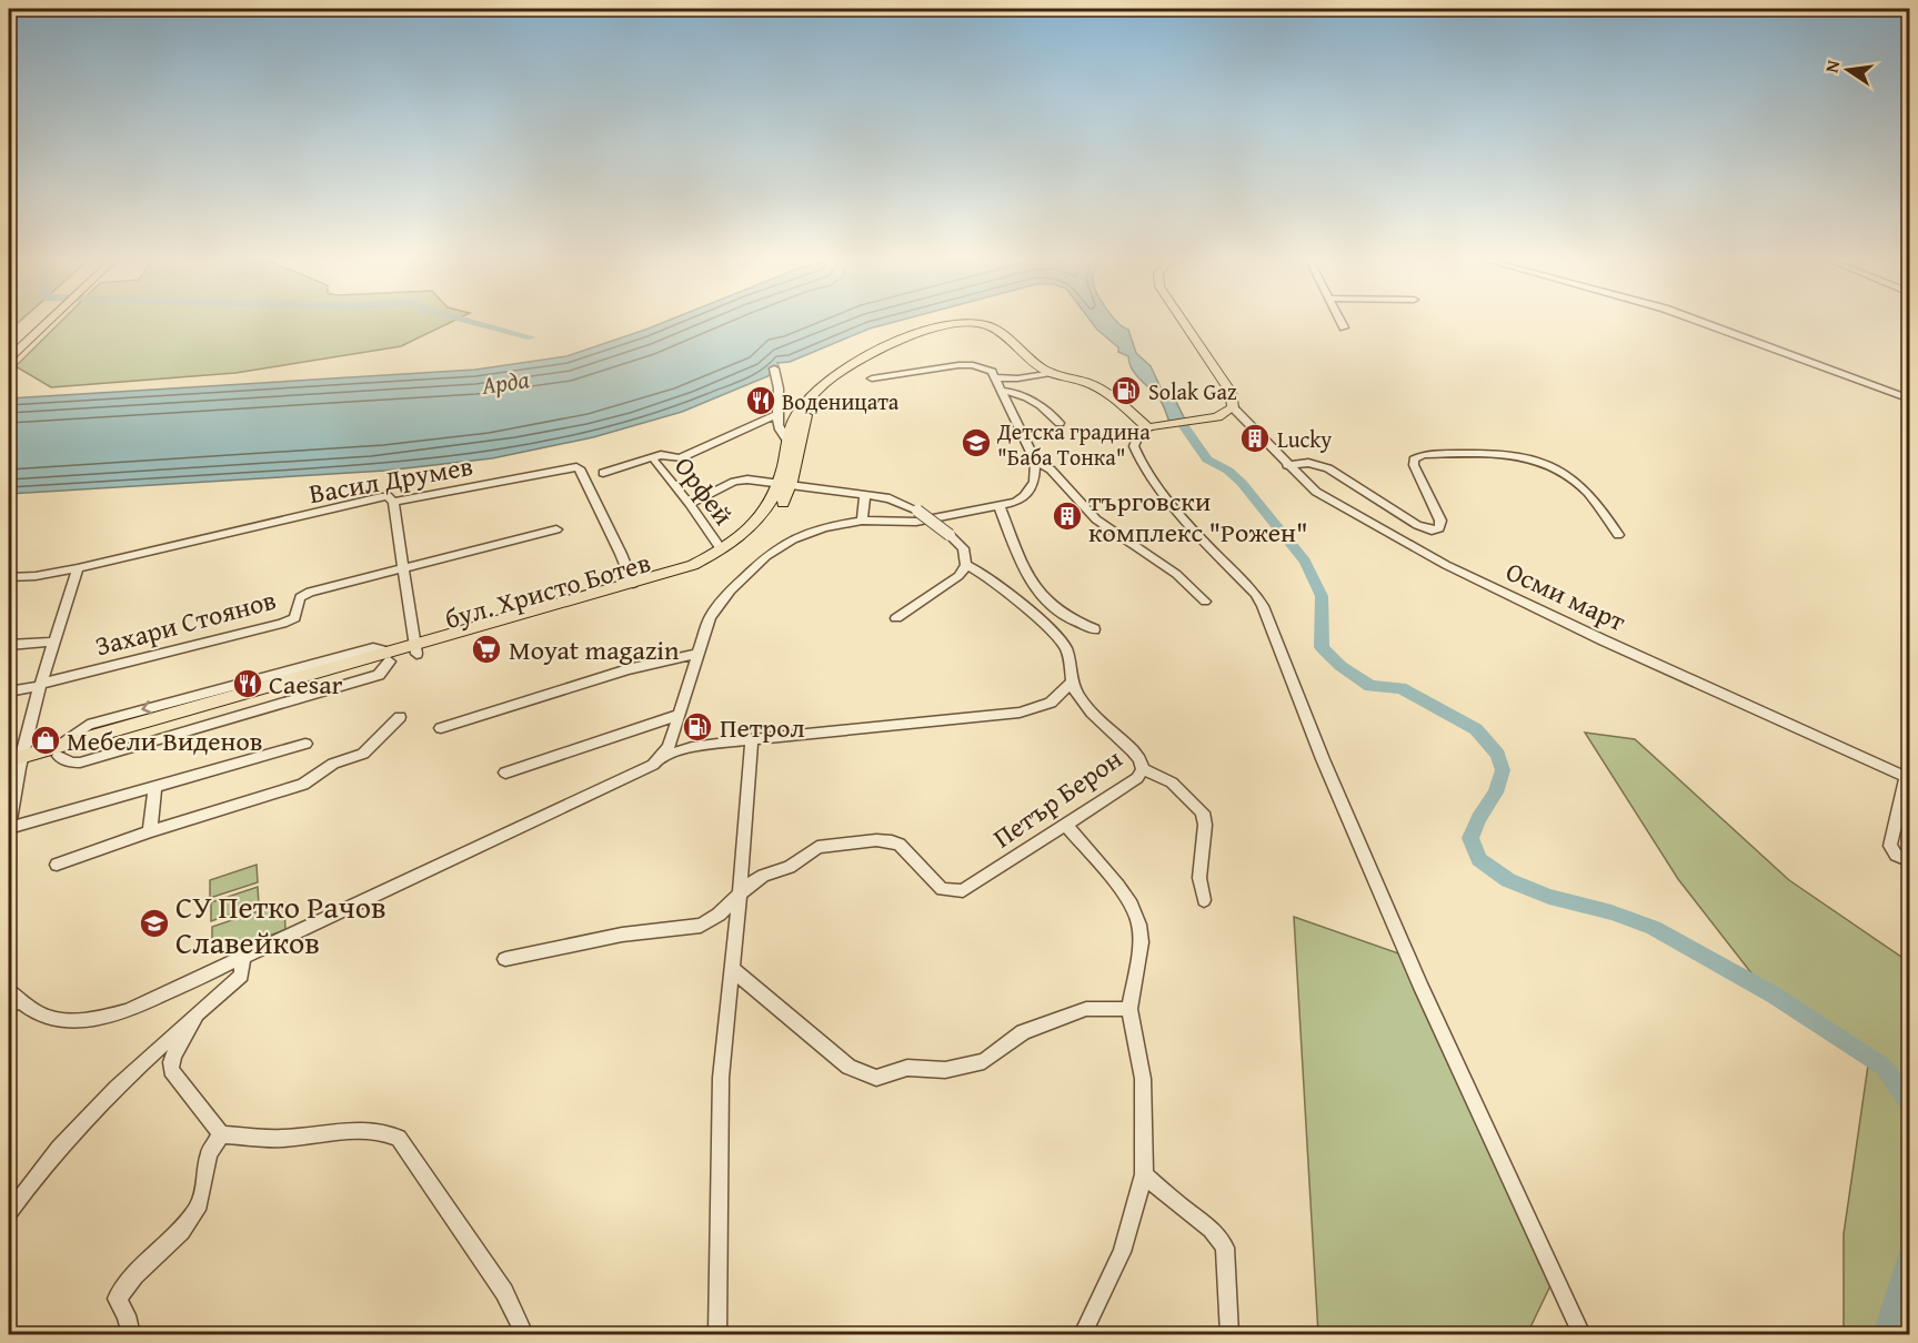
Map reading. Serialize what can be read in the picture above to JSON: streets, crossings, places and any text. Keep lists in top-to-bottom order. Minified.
{"streets":{"main road":["бул. Христо Ботев"],"street":["Васил Друмев","Орфей","Осми март","Захари Стоянов","Петър Берон"]},"crossings":[["Васил Друмев","бул. Христо Ботев"],["Орфей","Петър Берон"],["бул. Христо Ботев","Петър Берон"]],"water":["Арда"],"places":{"fuel station":["Solak Gaz","Петрол"],"restaurant":["Воденицата","Caesar"],"building":["Lucky","търговски комплекс \"Рожен\""],"school or university":["Детска градина \"Баба Тонка\"","СУ Петко Рачов Славейков"],"supermarket":["Moyat magazin"],"shop":["Мебели Виденов"]},"north":"left"}
